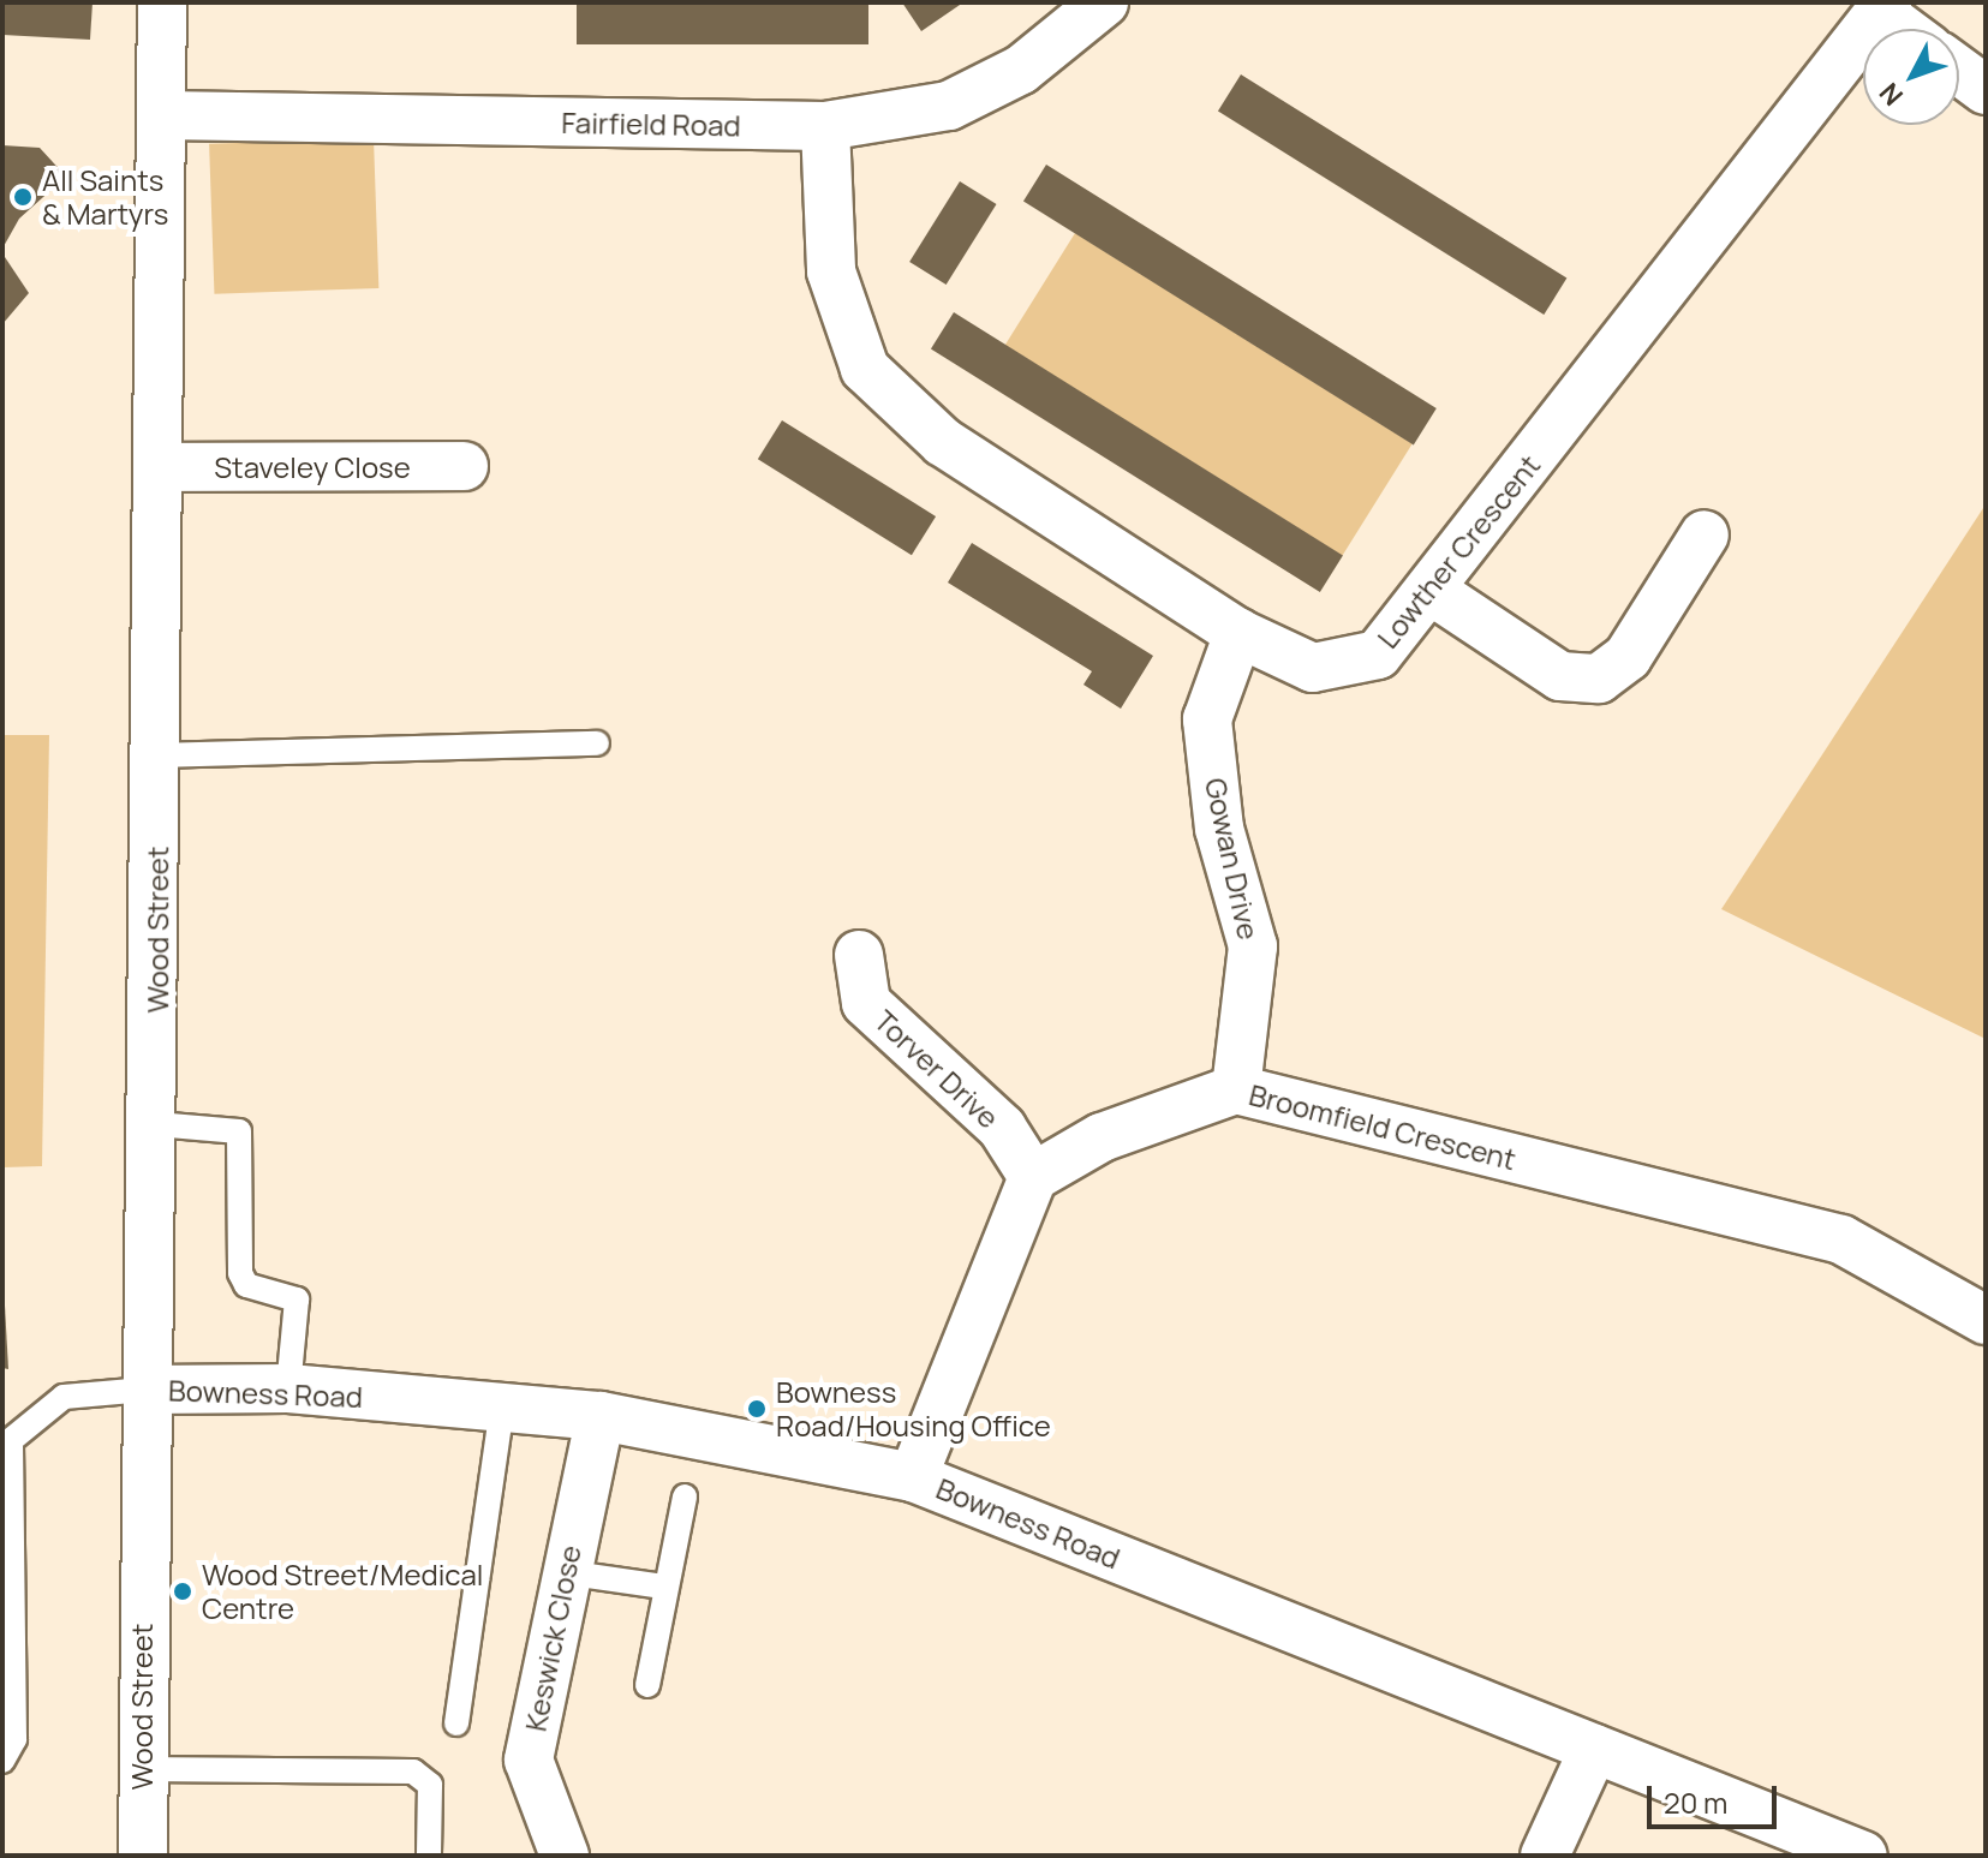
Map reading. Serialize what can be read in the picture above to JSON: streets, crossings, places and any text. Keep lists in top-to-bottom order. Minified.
{"streets":{"street":["Fairfield Road","Staveley Close","Lowther Crescent","Gowan Drive","Wood Street","Torver Drive","Broomfield Crescent","Bowness Road","Keswick Close"]},"crossings":[["Fairfield Road","Lowther Crescent"],["Fairfield Road","Wood Street"],["Staveley Close","Wood Street"],["Lowther Crescent","Gowan Drive"],["Gowan Drive","Broomfield Crescent"],["Wood Street","Bowness Road"],["Torver Drive","Broomfield Crescent"],["Bowness Road","Keswick Close"]],"places":["All Saints & Martyrs","Bowness Road/Housing Office","Wood Street/Medical Centre"],"scale_bar":"20 m","north":"bottom left"}
